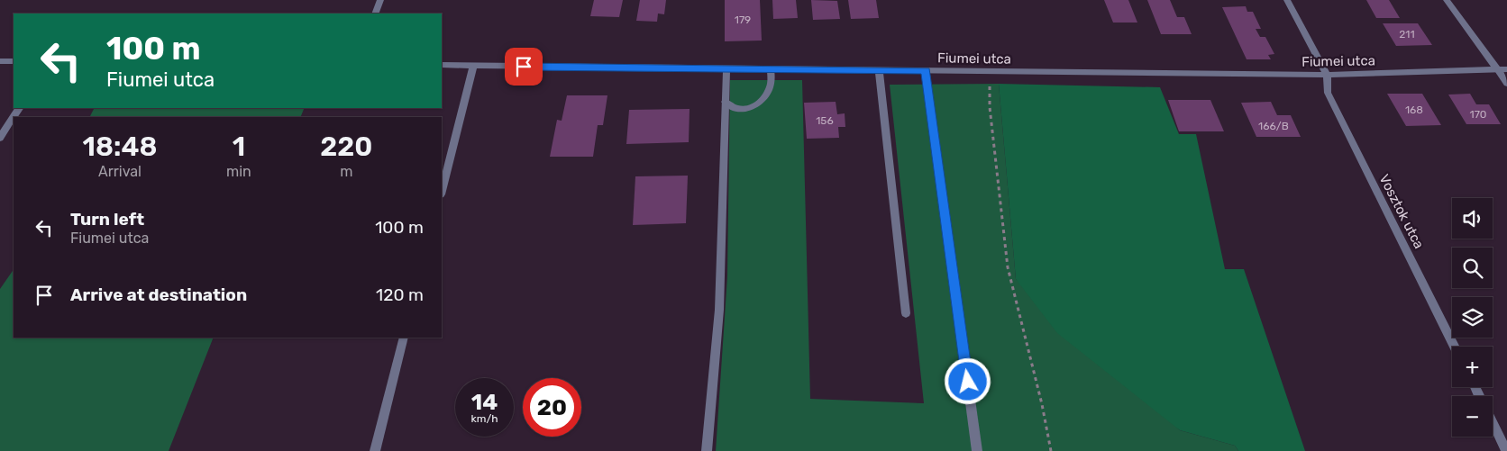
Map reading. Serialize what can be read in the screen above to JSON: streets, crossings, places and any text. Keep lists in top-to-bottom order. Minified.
{"streets":{"street":["Fiumei utca","Vosztok utca"]},"crossings":[["Fiumei utca","Vosztok utca"]],"house_numbers":["179","211","168","170","156","166/B"],"page":{"turn":["100 m","Fiumei utca"],"eta":["18:48","Arrival","1","min","220","m"],"list":[{"name":"Turn left","note":"Fiumei utca","value":"100 m"},{"name":"Arrive at destination","value":"120 m"}],"map_buttons":["+","−"],"speed":"14 km/h","limit":"20"}}
